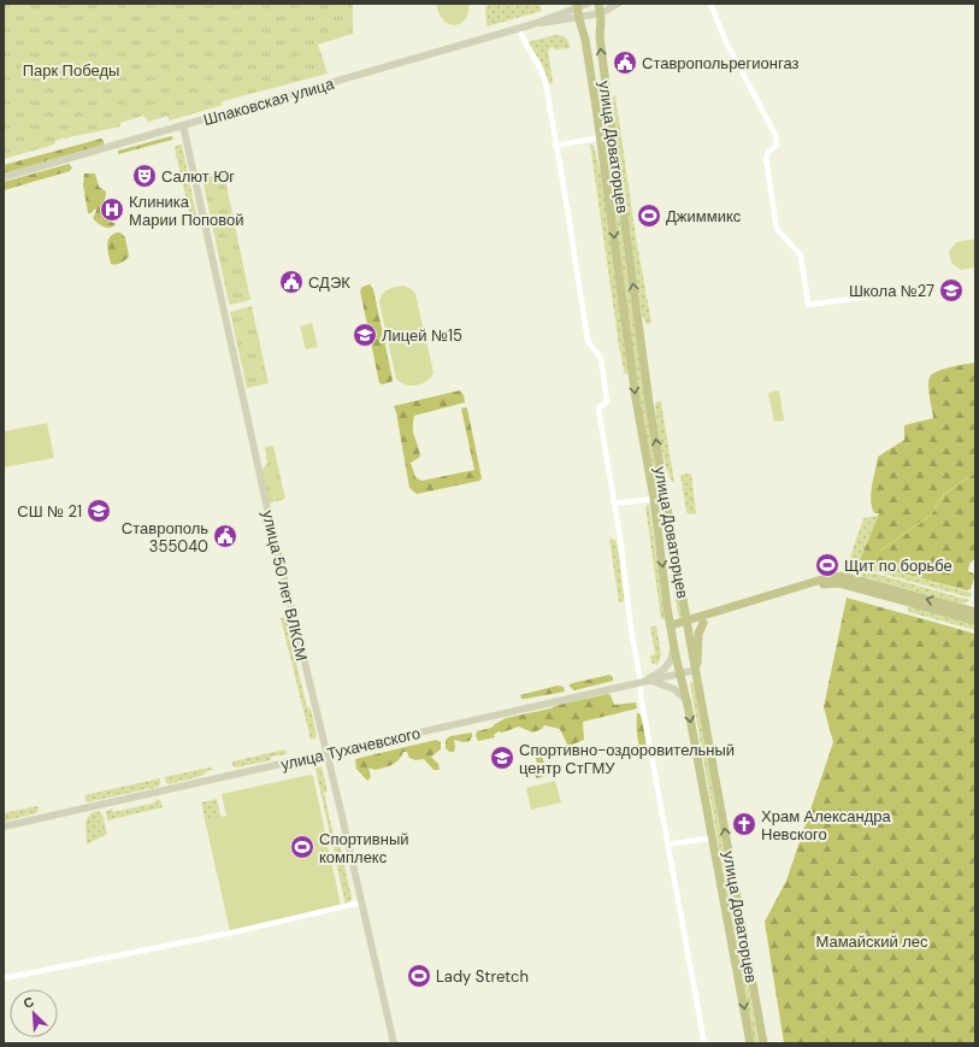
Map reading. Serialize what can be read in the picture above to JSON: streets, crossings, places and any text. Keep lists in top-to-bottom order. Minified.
{"streets":{"main road":["улица Доваторцев"],"street":["Шпаковская улица","улица 50 лет ВЛКСМ","улица Тухачевского"]},"crossings":[["Шпаковская улица","улица Доваторцев"],["Шпаковская улица","улица 50 лет ВЛКСМ"],["улица Доваторцев","улица Тухачевского"],["улица 50 лет ВЛКСМ","улица Тухачевского"]],"parks":["Парк Победы","Мамайский лес"],"places":{"public building":["Ставропольрегионгаз","СДЭК","Ставрополь 355040"],"theatre":["Салют Юг"],"hospital":["Клиника Марии Поповой"],"sports":["Джиммикс","Щит по борьбе","Спортивный комплекс","Lady Stretch"],"school or university":["Школа №27","Лицей №15","СШ № 21","Спортивно-оздоровительный центр СтГМУ"],"church":["Храм Александра Невского"]},"north":"top left"}
